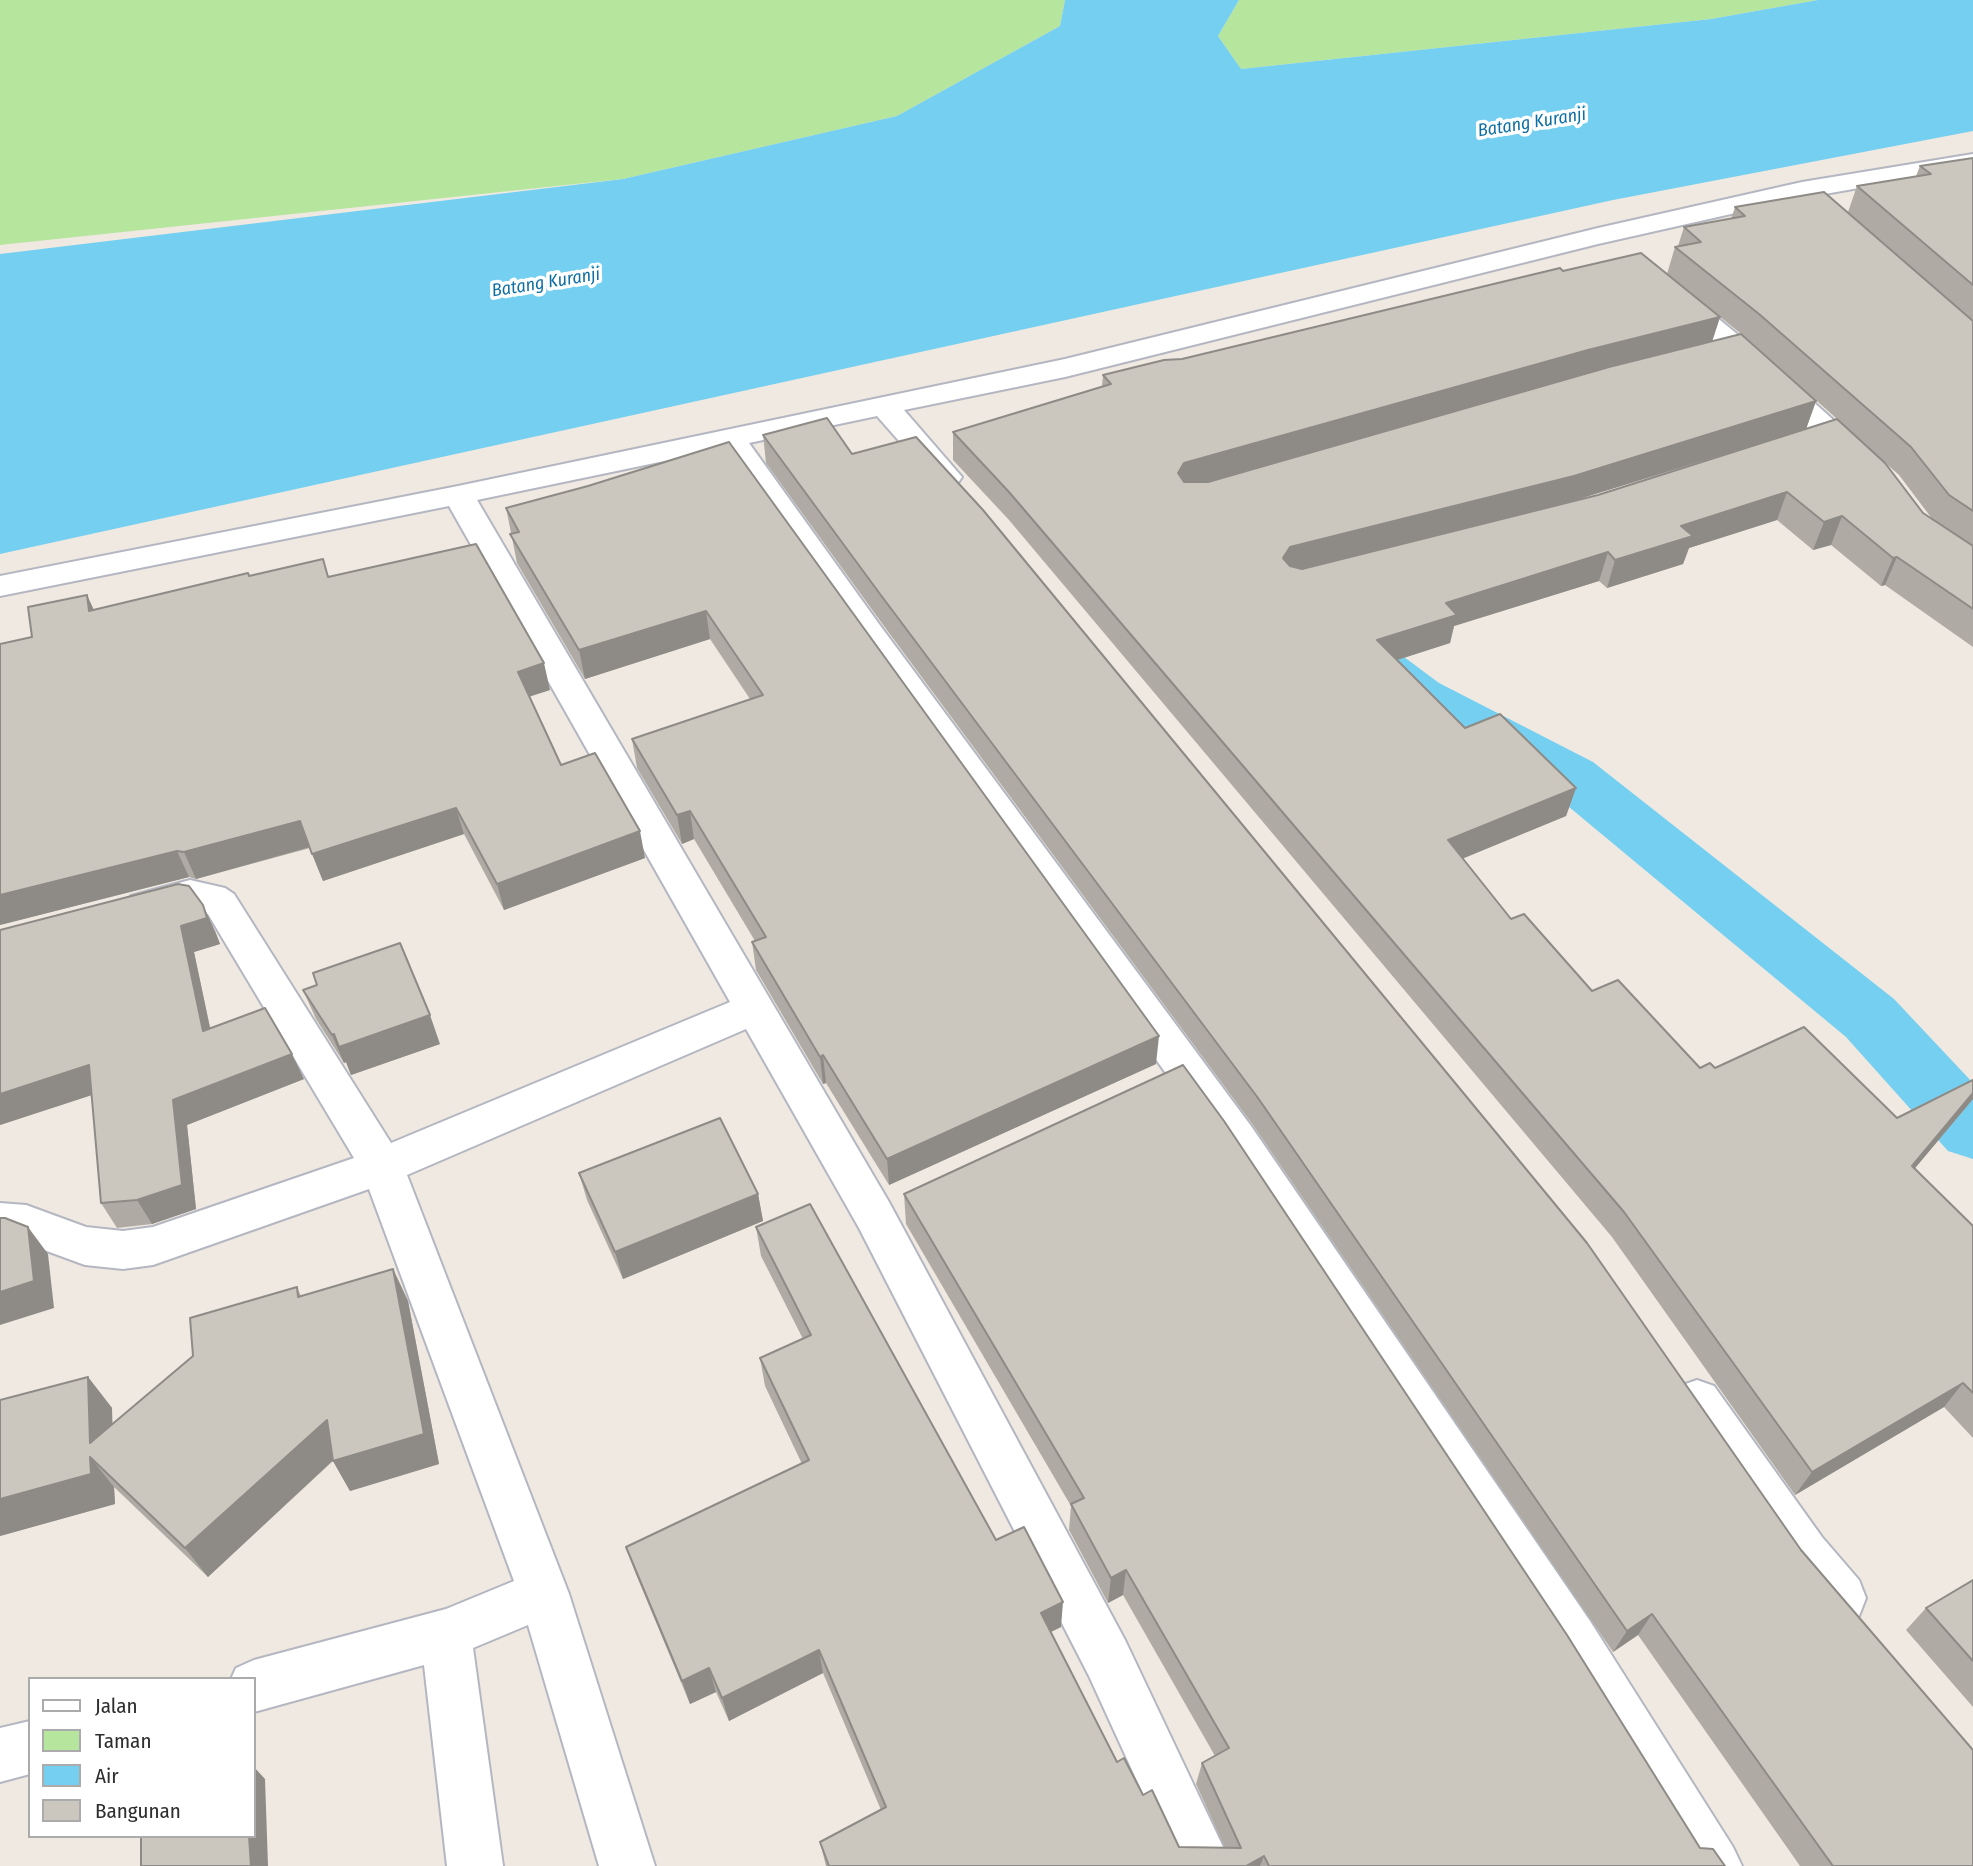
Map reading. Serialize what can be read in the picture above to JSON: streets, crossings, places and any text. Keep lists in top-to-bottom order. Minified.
{"water":["Batang Kuranji"],"legend":["Jalan","Taman","Air","Bangunan"]}
